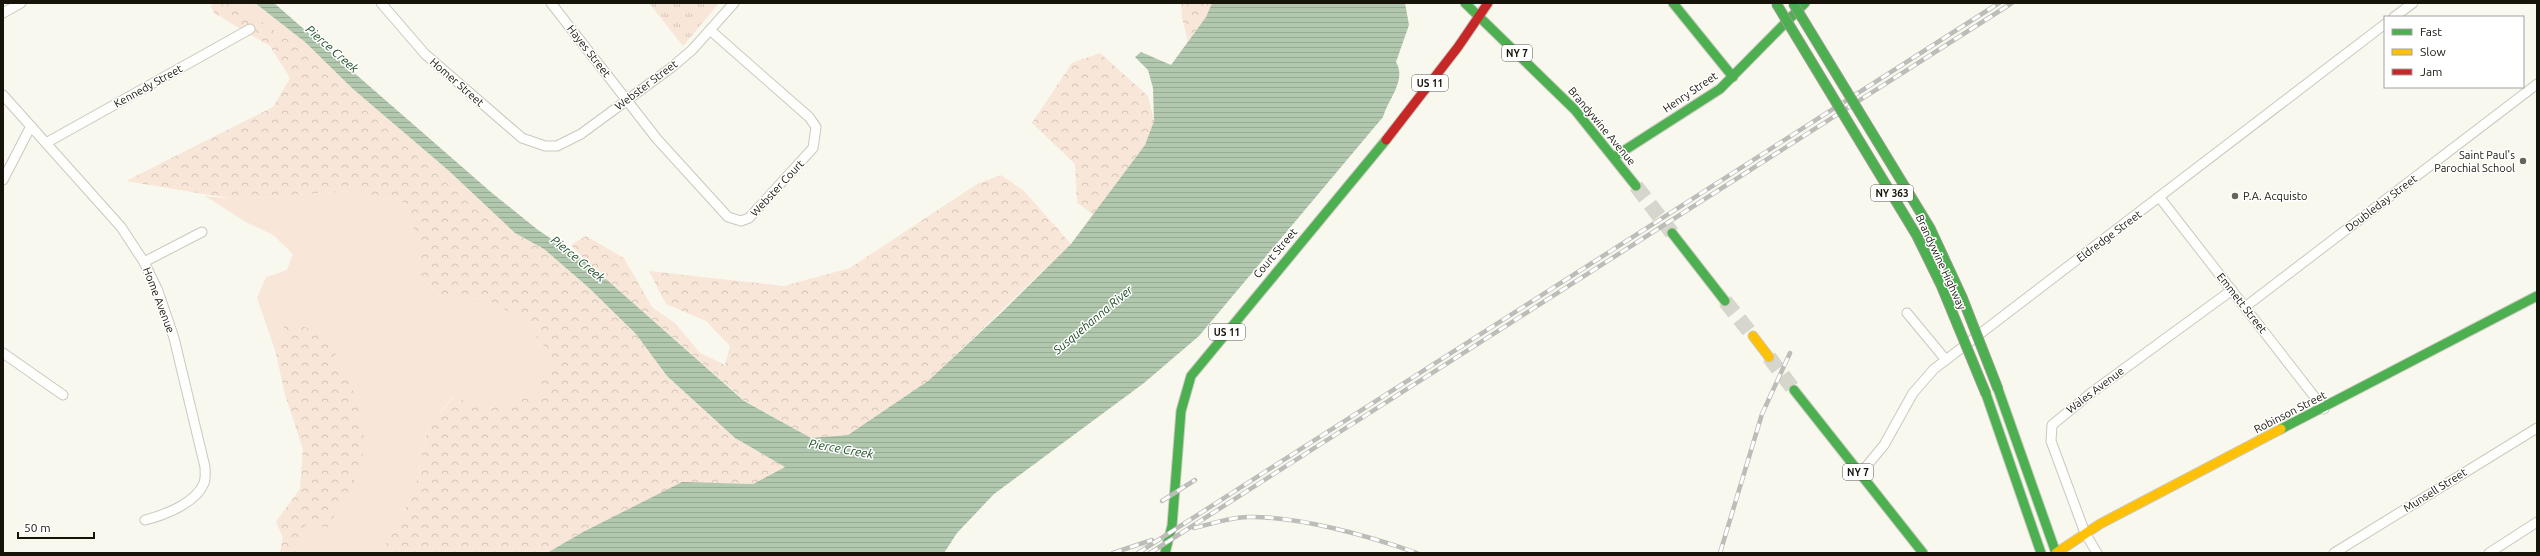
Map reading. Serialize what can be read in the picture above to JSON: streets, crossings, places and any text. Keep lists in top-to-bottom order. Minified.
{"streets":{"main road":["NY 7","US 11","Henry Street","Brandywine Avenue","NY 363","Court Street","Brandywine Highway","Robinson Street"],"street":["Hayes Street","Homer Street","Webster Street","Kennedy Street","Webster Court","Doubleday Street","Eldredge Street","Home Avenue","Emmett Street","Wales Avenue","Munsell Street"]},"crossings":[["Hayes Street","Webster Street"],["Hayes Street","Webster Court"],["NY 7","Brandywine Avenue"],["NY 7","Eldredge Street"],["NY 7","Court Street"],["Homer Street","Webster Street"],["Webster Street","Webster Court"],["Kennedy Street","Home Avenue"],["Henry Street","Brandywine Avenue"],["Brandywine Avenue","Court Street"],["Doubleday Street","Emmett Street"],["Eldredge Street","Emmett Street"],["Brandywine Highway","Robinson Street"],["Emmett Street","Wales Avenue"],["Emmett Street","Robinson Street"],["Wales Avenue","Robinson Street"]],"water":["Pierce Creek","Susquehanna River"],"places":["Saint Paul's Parochial School","P.A. Acquisto"],"legend":["Fast","Slow","Jam"],"scale_bar":"50 m"}
